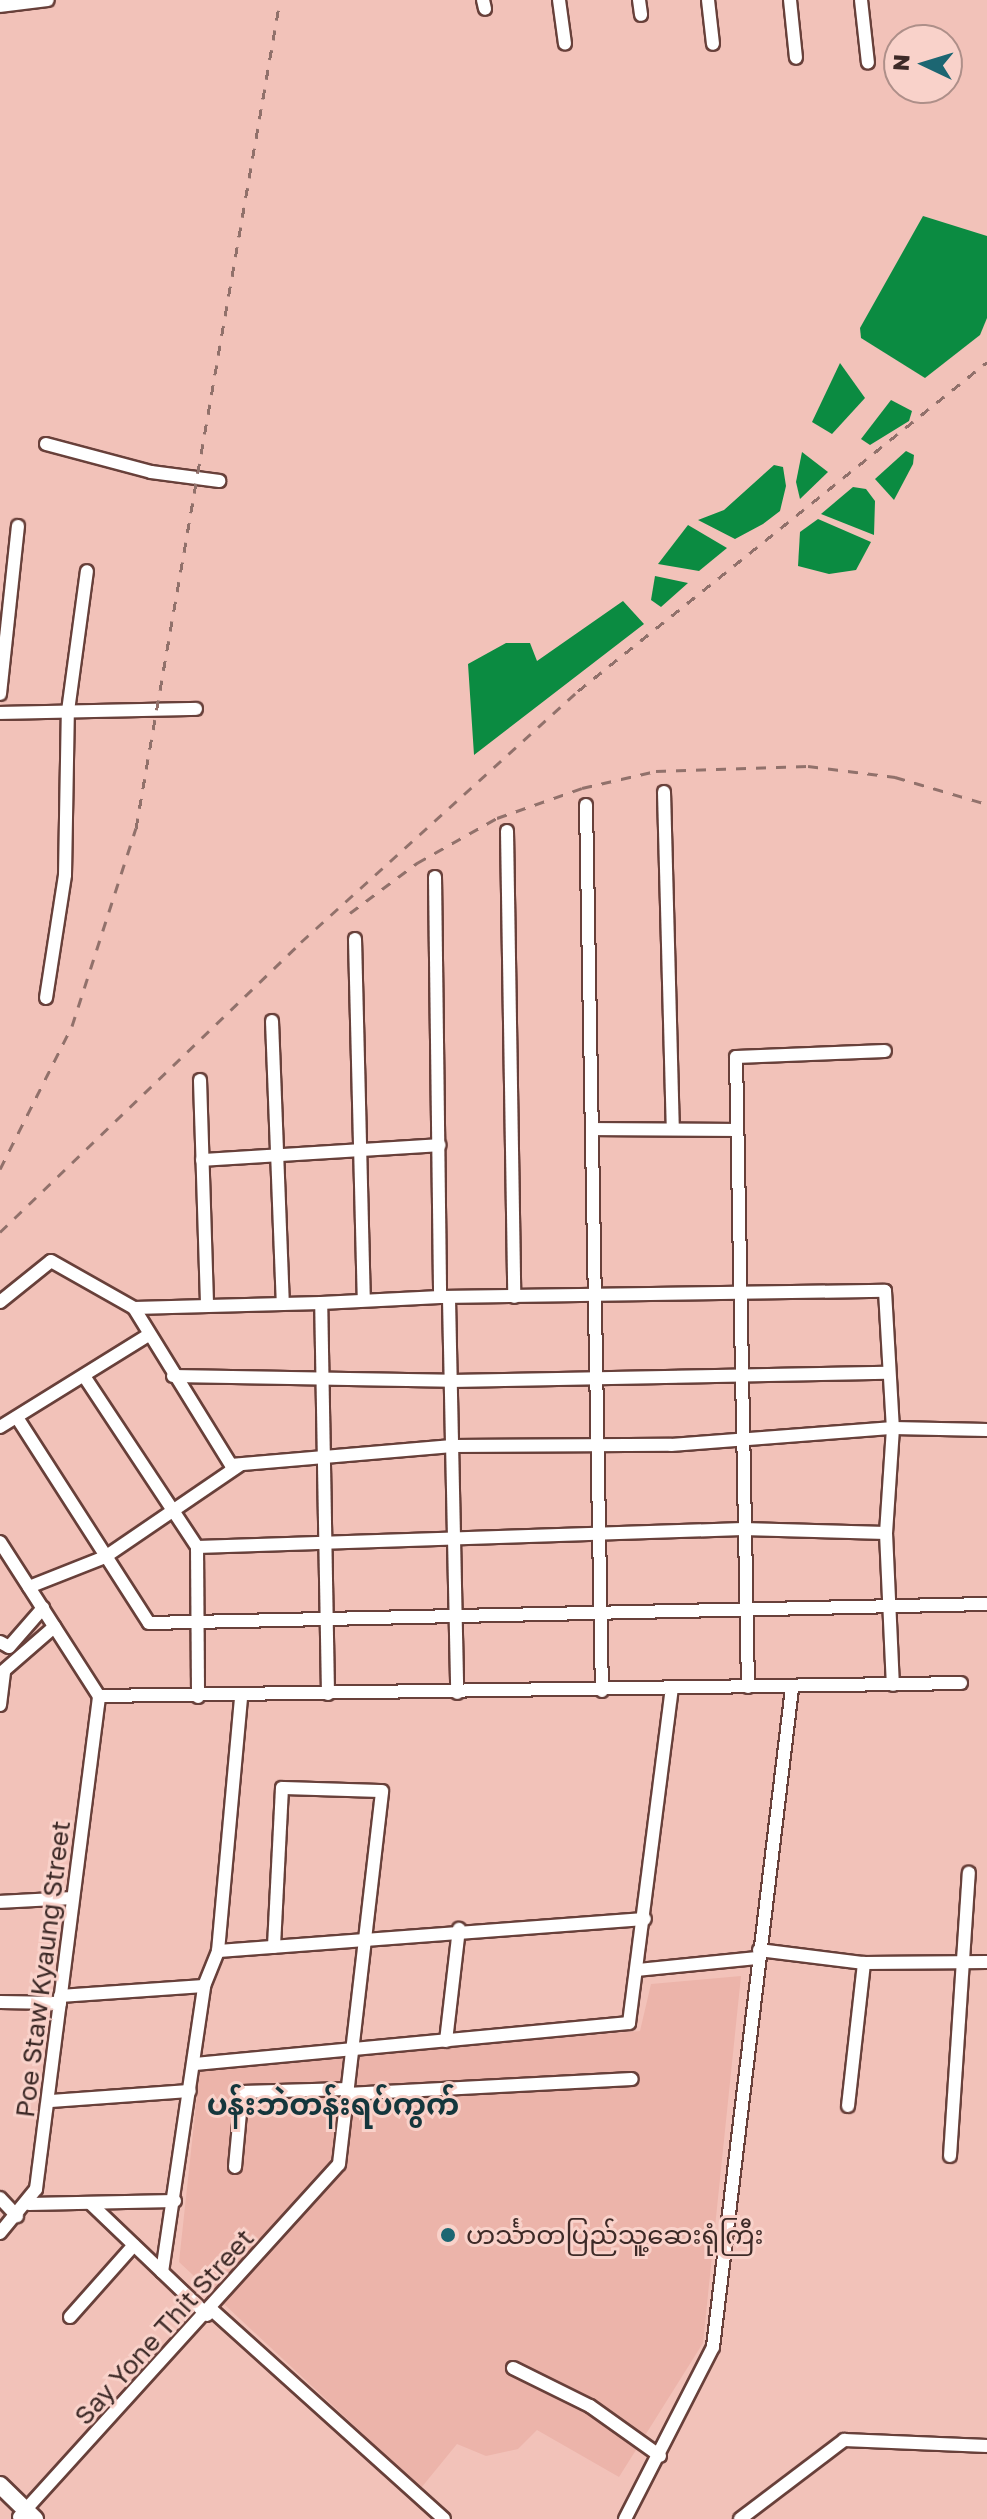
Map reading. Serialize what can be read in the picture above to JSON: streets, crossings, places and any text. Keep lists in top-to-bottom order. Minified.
{"streets":{"street":["Poe Staw Kyaung Street","Say Yone Thit Street"]},"districts":["ပန်းဘဲတန်းရပ်ကွက်"],"places":["ဟင်္သာတပြည်သူ့ဆေးရုံကြီး"],"north":"left"}
